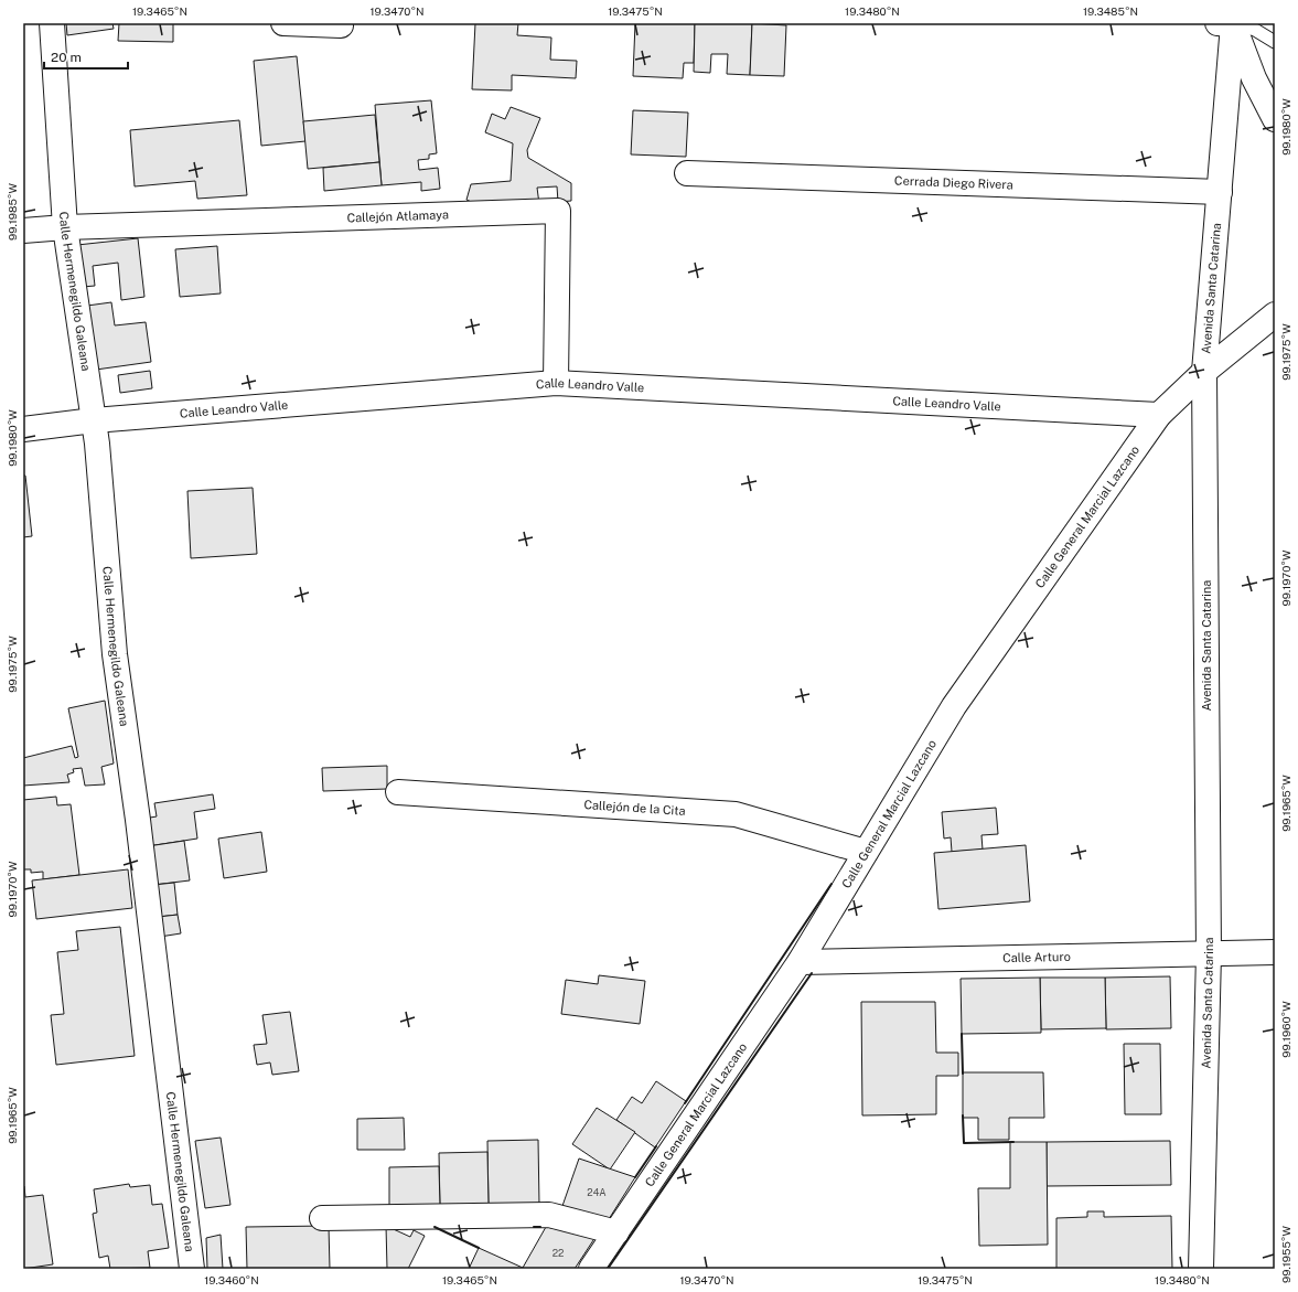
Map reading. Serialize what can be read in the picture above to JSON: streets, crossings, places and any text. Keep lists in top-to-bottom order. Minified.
{"streets":{"street":["Cerrada Diego Rivera","Callejón Atlamaya","Avenida Santa Catarina","Calle Hermenegildo Galeana","Calle Leandro Valle","Calle General Marcial Lazcano","Callejón de la Cita","Calle Arturo"]},"crossings":[["Cerrada Diego Rivera","Avenida Santa Catarina"],["Callejón Atlamaya","Calle Hermenegildo Galeana"],["Callejón Atlamaya","Calle Leandro Valle"],["Avenida Santa Catarina","Calle General Marcial Lazcano"],["Avenida Santa Catarina","Calle Arturo"],["Calle Hermenegildo Galeana","Calle Leandro Valle"],["Calle Leandro Valle","Calle General Marcial Lazcano"],["Calle General Marcial Lazcano","Callejón de la Cita"],["Calle General Marcial Lazcano","Calle Arturo"]],"house_numbers":["24A","22"],"scale_bar":"20 m","coordinates":["19.3465°N","19.3470°N","19.3475°N","19.3480°N","19.3485°N","99.1980°W","99.1985°W","99.1975°W","99.1970°W","99.1965°W","99.1960°W","99.1955°W","19.3460°N"]}
